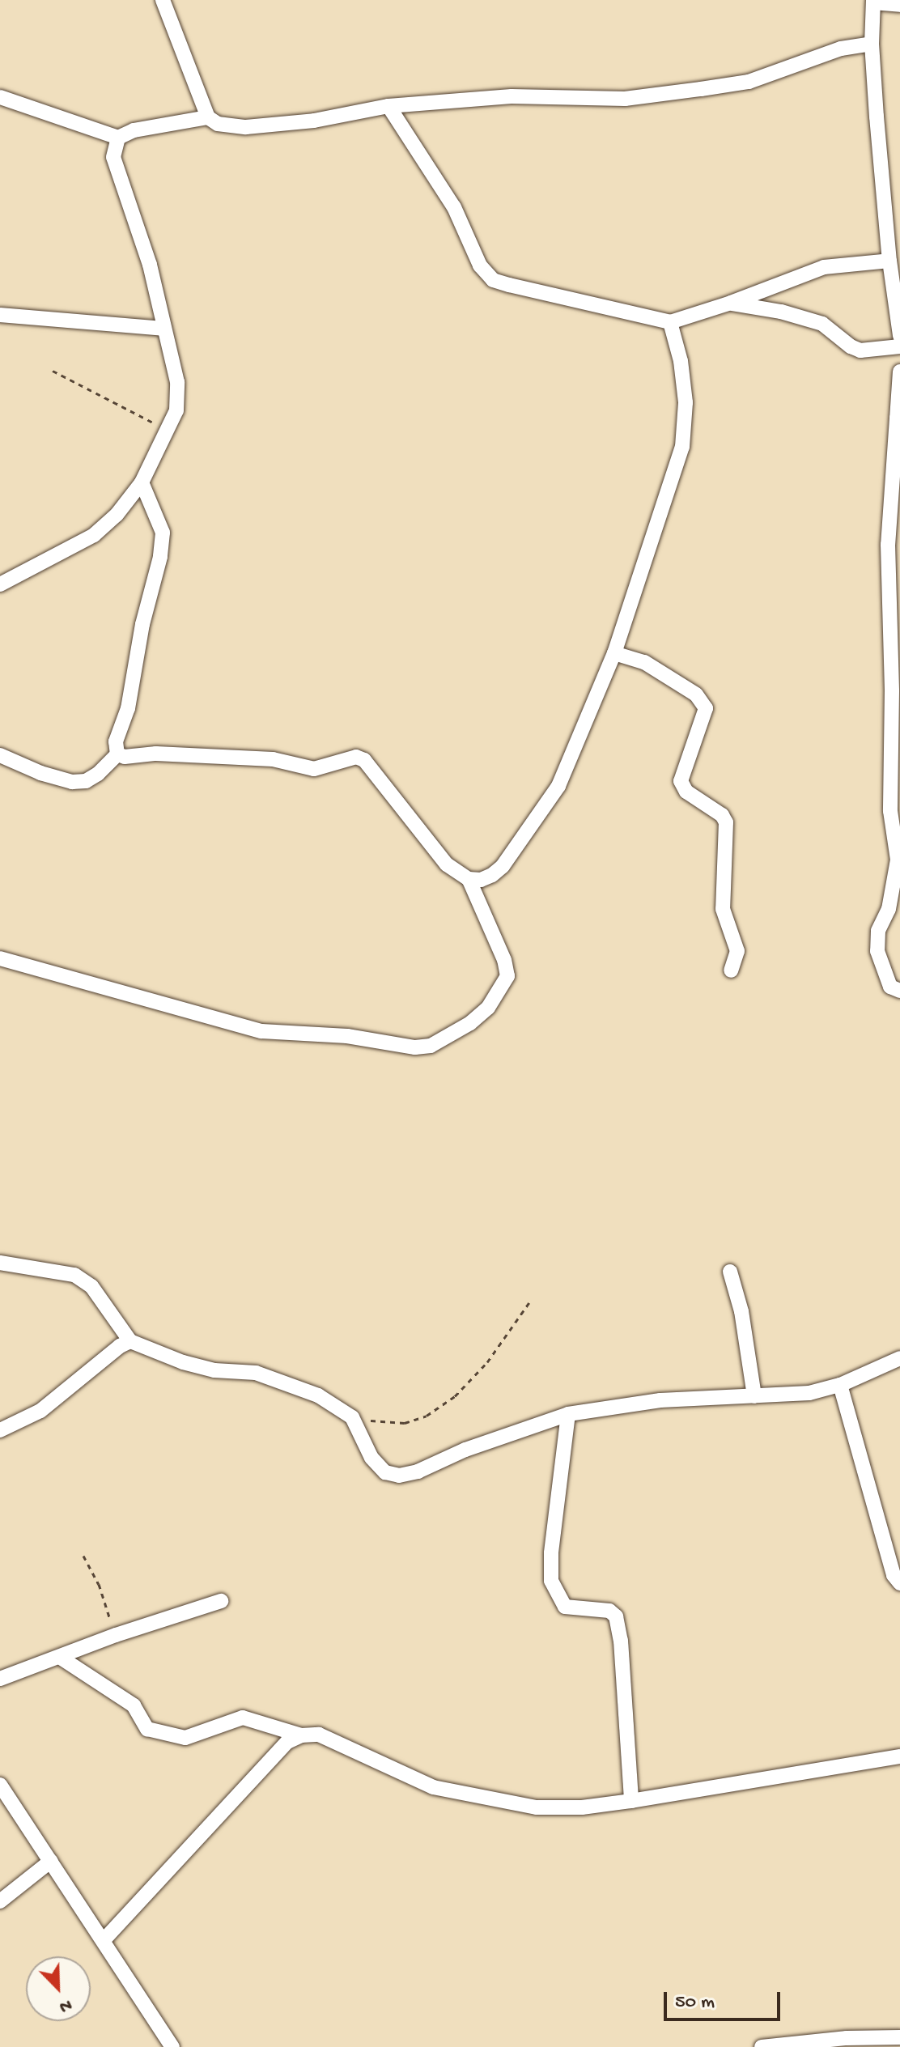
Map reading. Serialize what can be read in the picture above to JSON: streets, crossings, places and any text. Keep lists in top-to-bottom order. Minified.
{"scale_bar":"50 m","north":"bottom right"}
